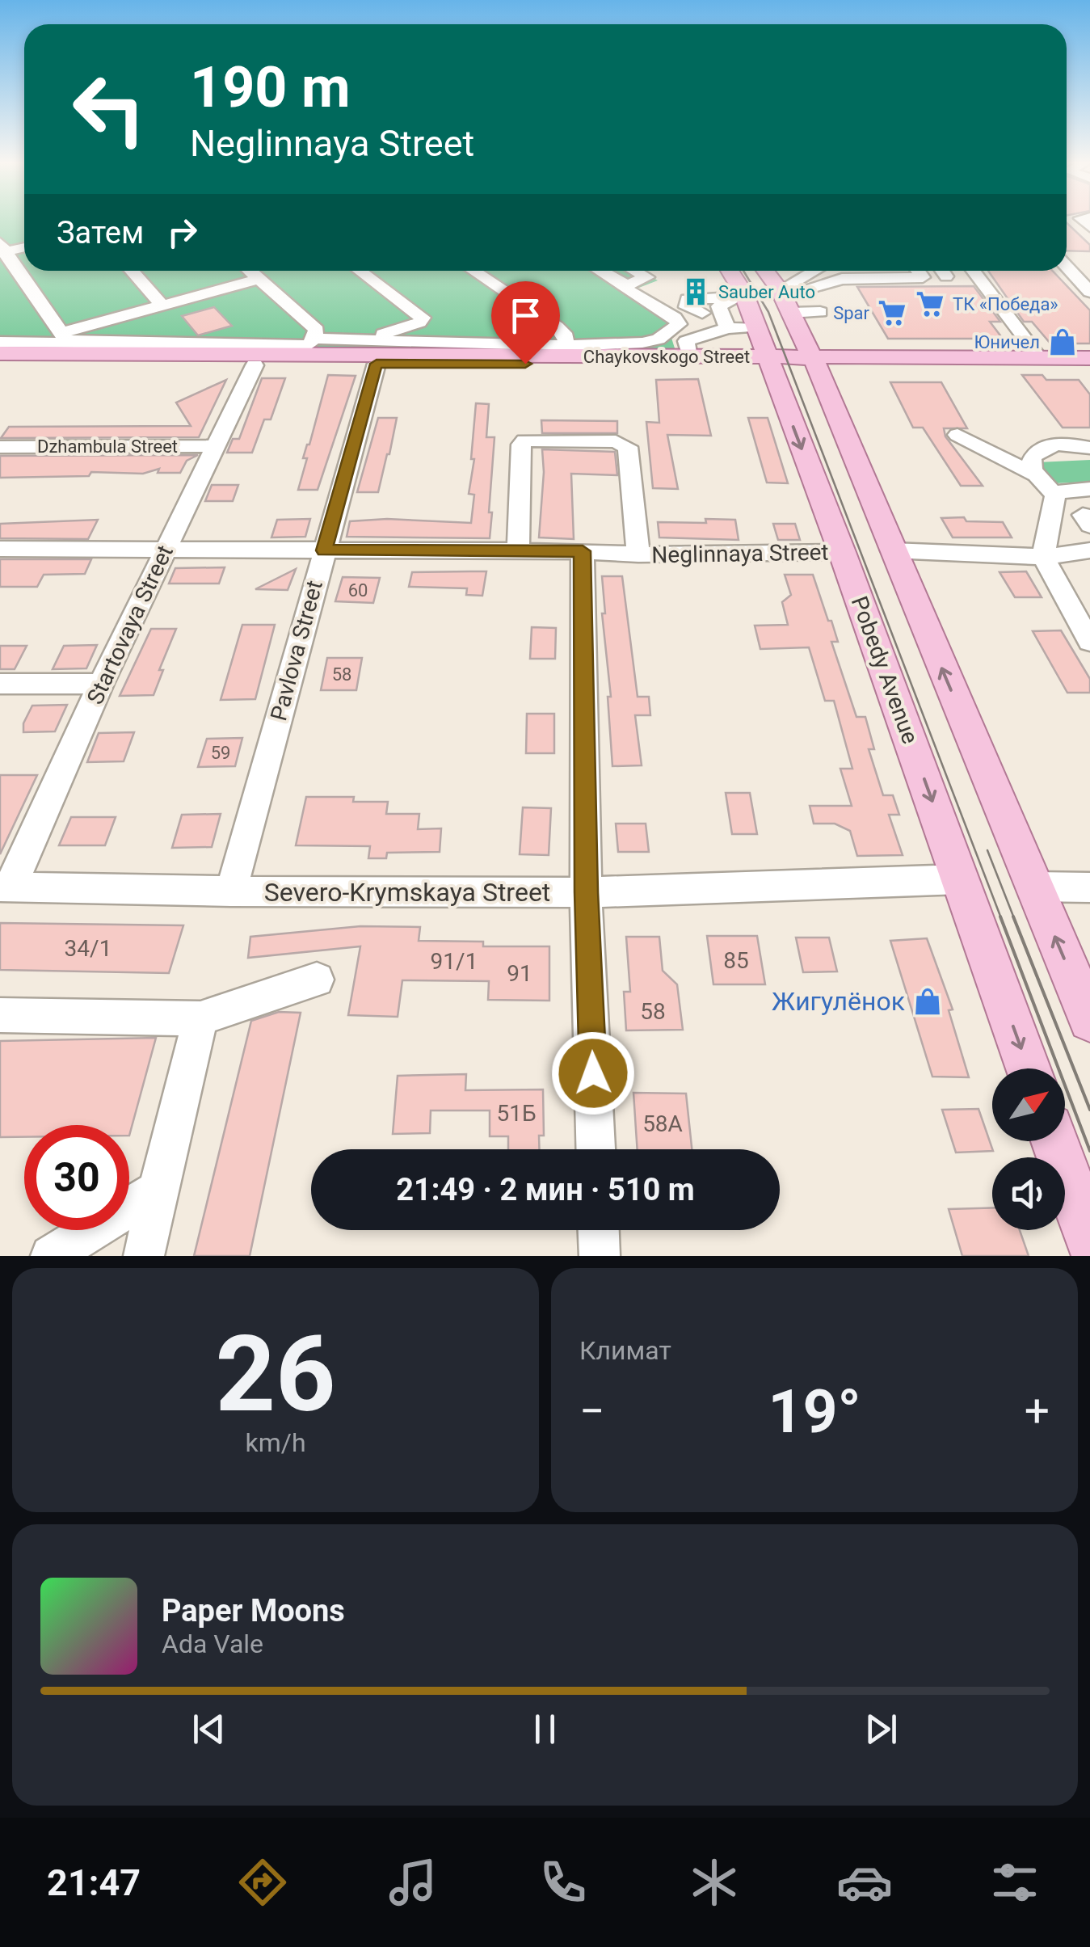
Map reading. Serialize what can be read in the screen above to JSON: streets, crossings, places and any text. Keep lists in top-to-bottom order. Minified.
{"streets":{"main road":["Chaykovskogo Street","Pobedy Avenue"],"street":["Dzhambula Street","Neglinnaya Street","Startovaya Street","Pavlova Street","Severo-Krymskaya Street"]},"crossings":[["Chaykovskogo Street","Startovaya Street"],["Chaykovskogo Street","Pavlova Street"],["Chaykovskogo Street","Pobedy Avenue"],["Dzhambula Street","Startovaya Street"],["Neglinnaya Street","Startovaya Street"],["Neglinnaya Street","Pavlova Street"],["Neglinnaya Street","Pobedy Avenue"],["Startovaya Street","Severo-Krymskaya Street"],["Pavlova Street","Severo-Krymskaya Street"],["Pobedy Avenue","Severo-Krymskaya Street"]],"places":{"building":["Sauber Auto"],"supermarket":["ТК «Победа»","Spar"],"shop":["Юничел","Жигулёнок"]},"house_numbers":["60","58","59","34/1","85","91/1","91","58","51Б","58А"],"north":"top right","page":{"turn":["190 m","Neglinnaya Street"],"then":"Затем","limit":"30","trip":"21:49 · 2 мин · 510 m","tile":[["26","km/h"],"Климат"],"heat":["−","19°","+"],"song":["Paper Moons","Ada Vale"],"tabs":"21:47"}}
